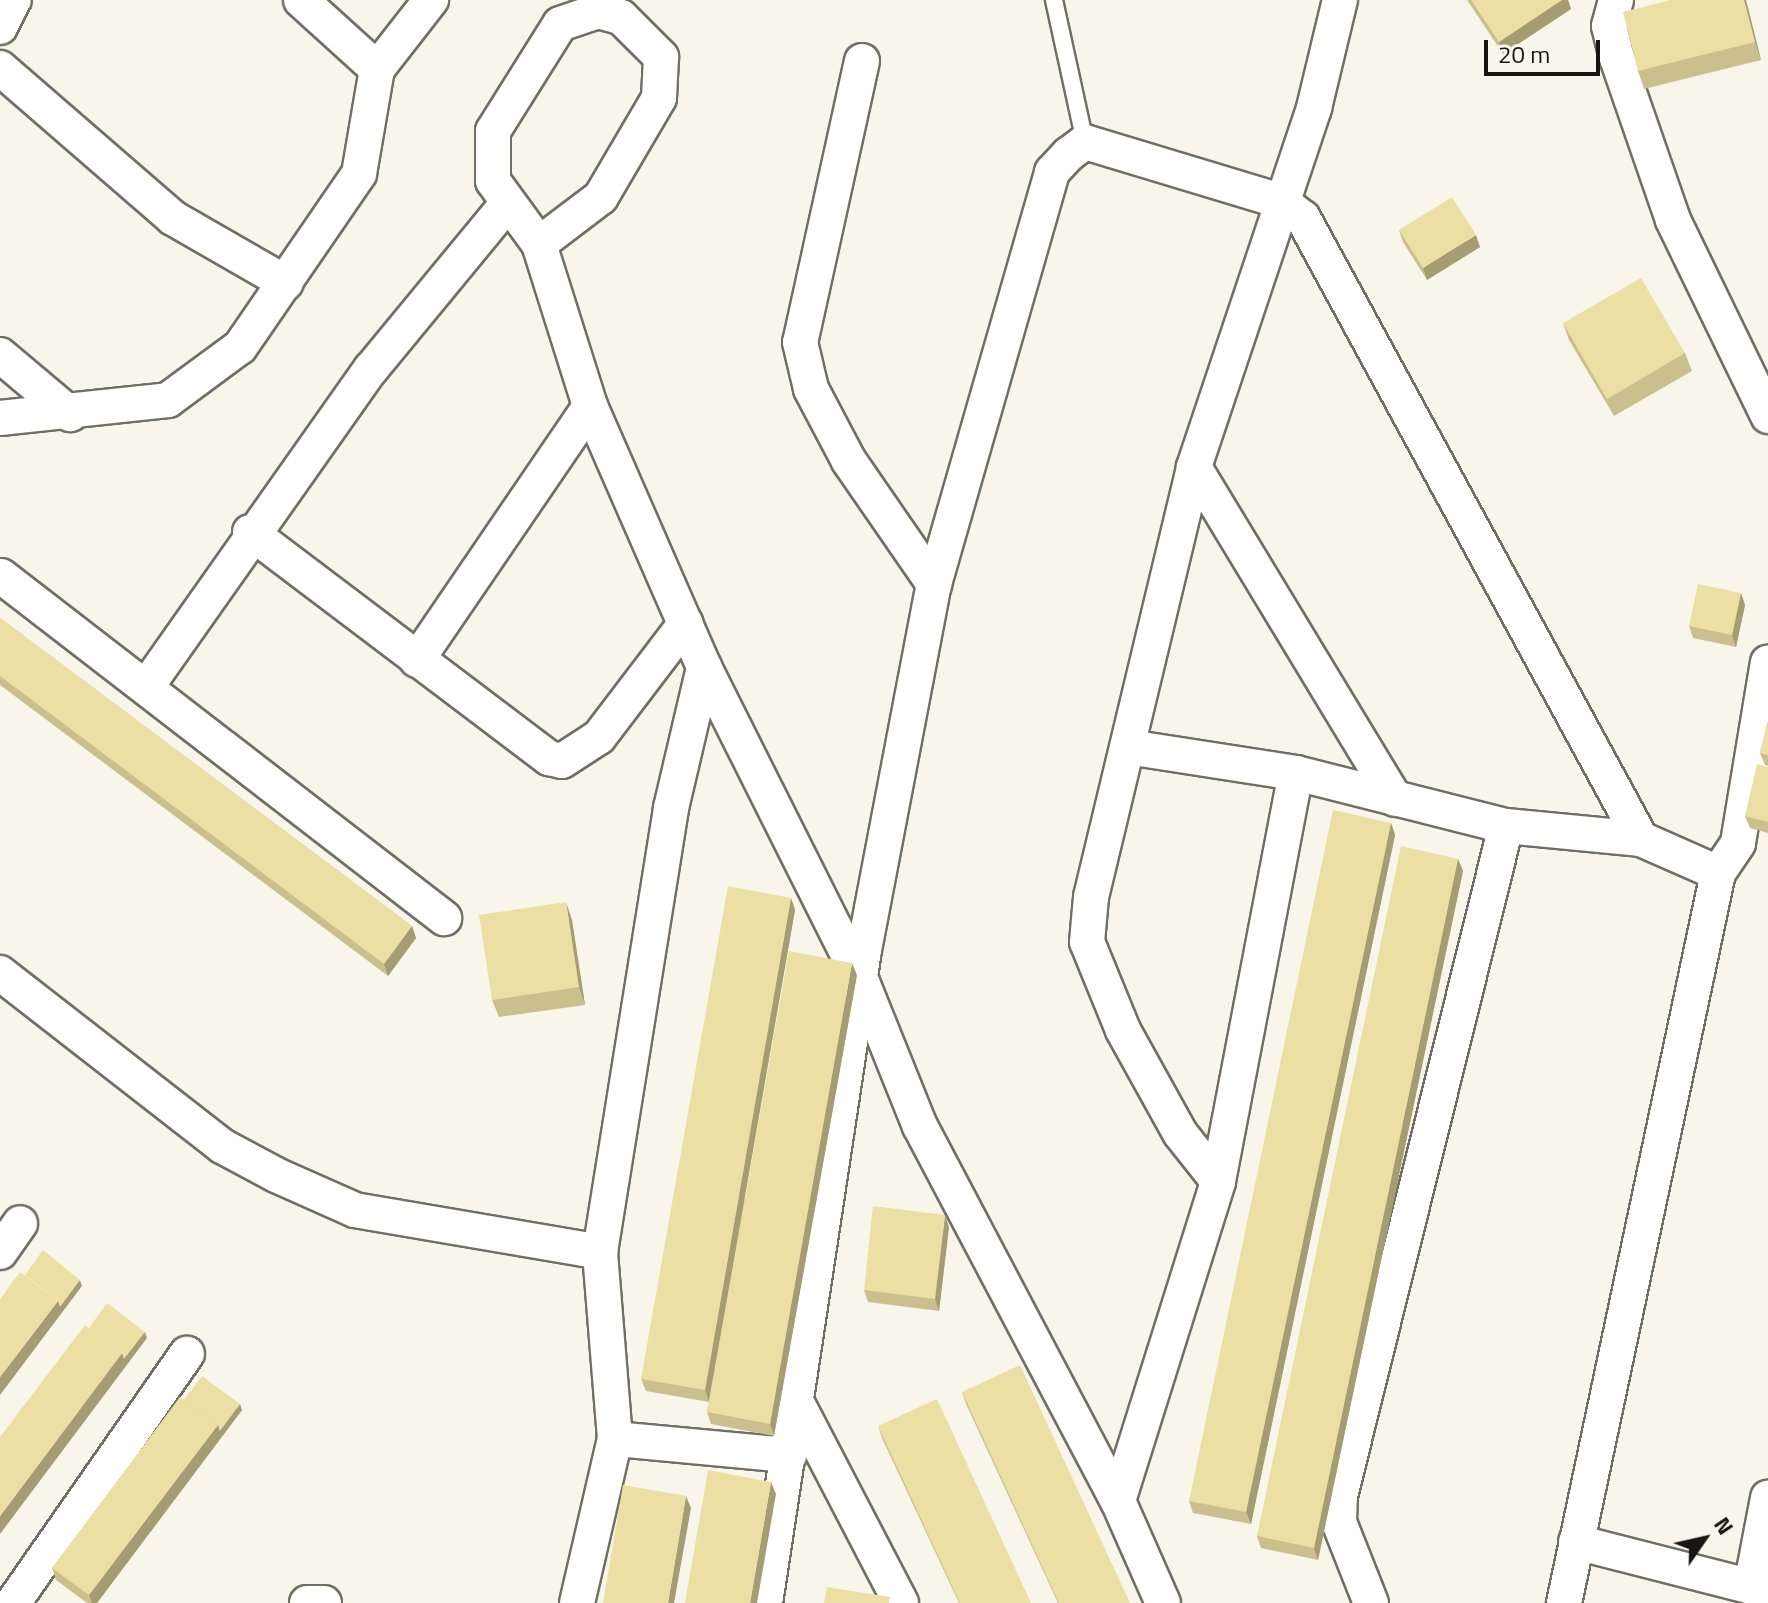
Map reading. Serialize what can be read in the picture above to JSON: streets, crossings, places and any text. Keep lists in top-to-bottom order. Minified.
{"scale_bar":"20 m","north":"top right"}
